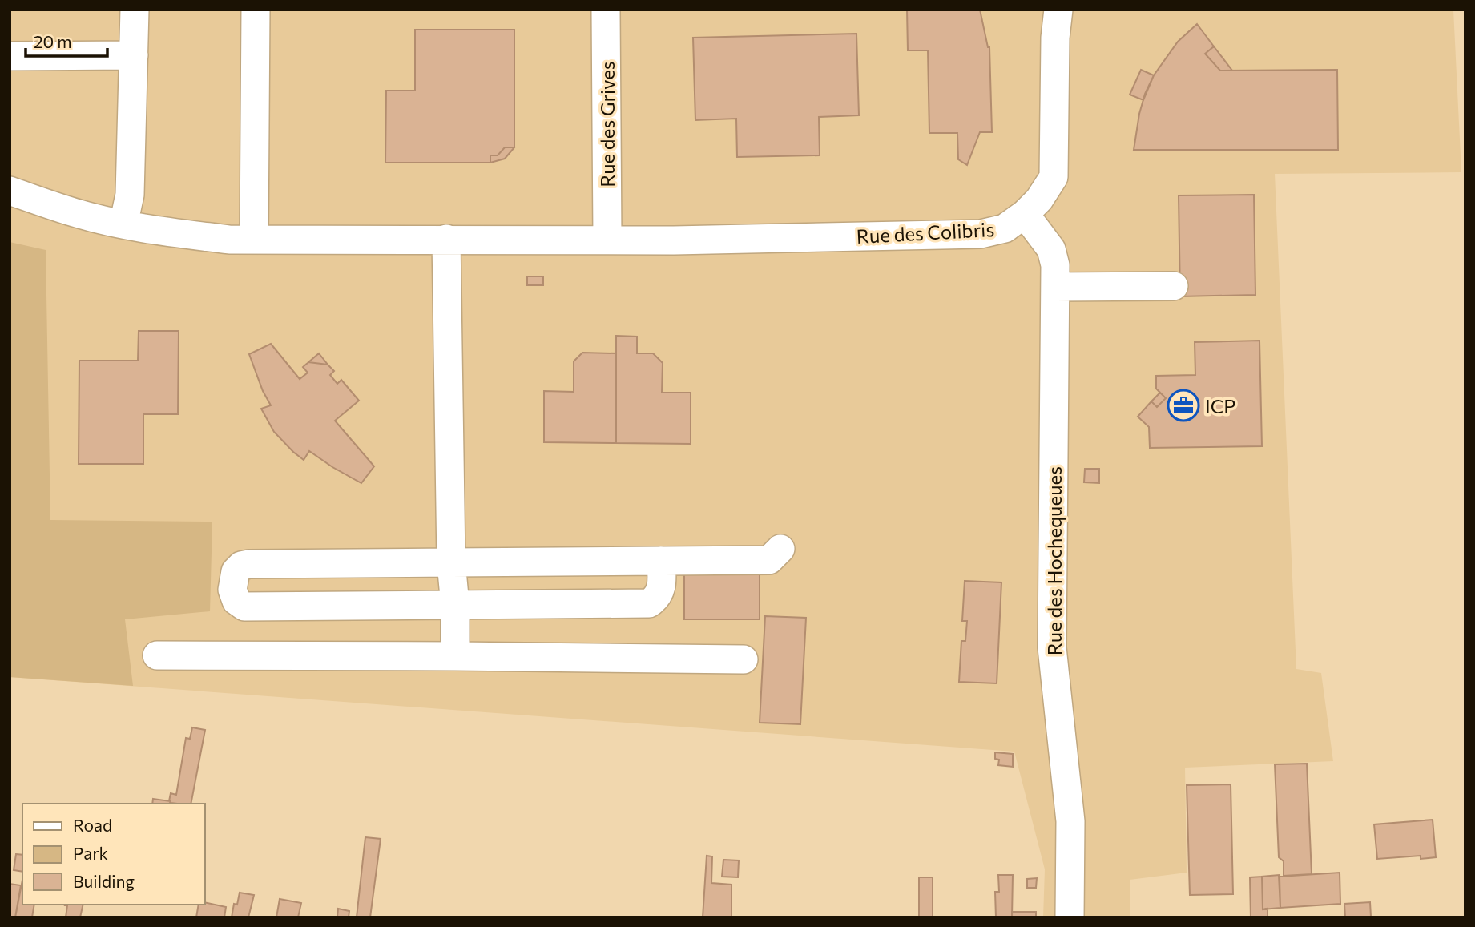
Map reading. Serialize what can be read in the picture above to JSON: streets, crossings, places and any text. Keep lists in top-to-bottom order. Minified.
{"streets":{"street":["Rue des Grives","Rue des Colibris","Rue des Hochequeues"]},"crossings":[["Rue des Grives","Rue des Colibris"],["Rue des Colibris","Rue des Hochequeues"]],"places":{"office":["ICP"]},"legend":["Road","Park","Building"],"scale_bar":"20 m"}
